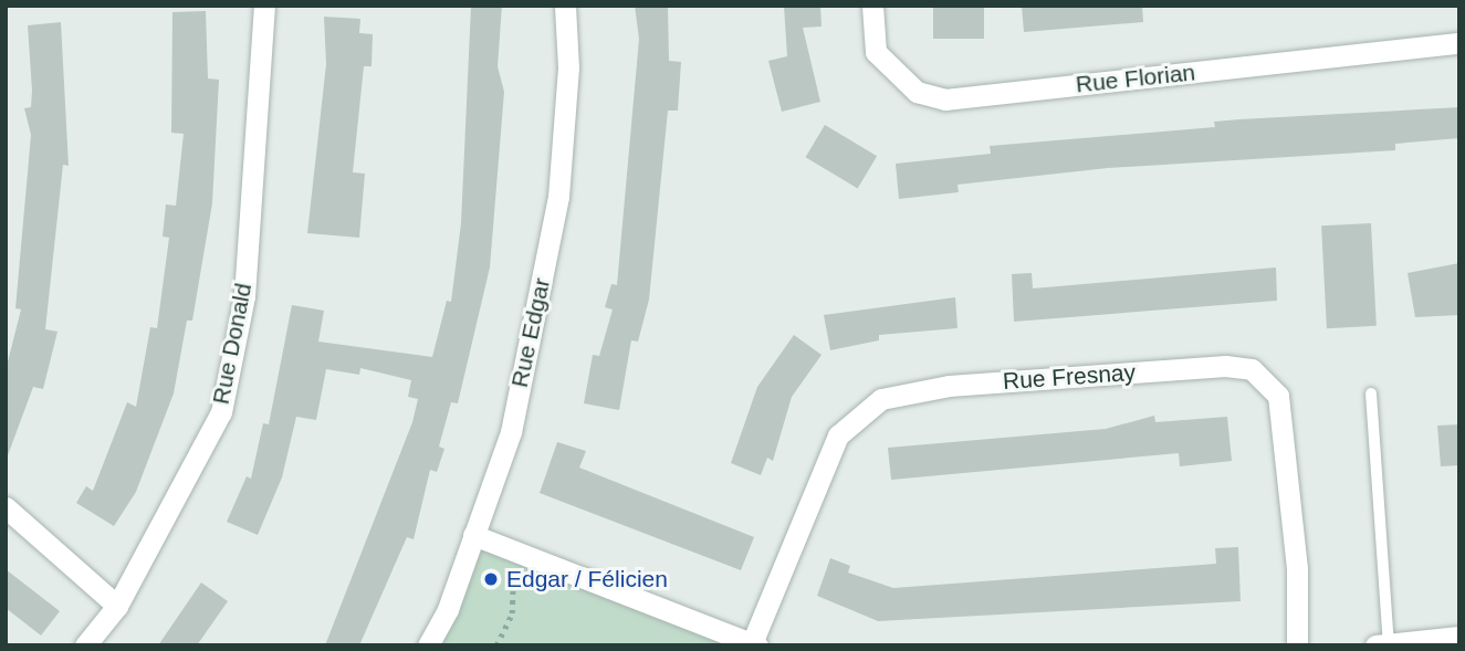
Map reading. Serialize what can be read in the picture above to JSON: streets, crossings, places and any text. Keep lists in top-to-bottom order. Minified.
{"streets":{"street":["Rue Florian","Rue Edgar","Rue Donald","Rue Fresnay"]},"places":["Edgar / Félicien"]}
